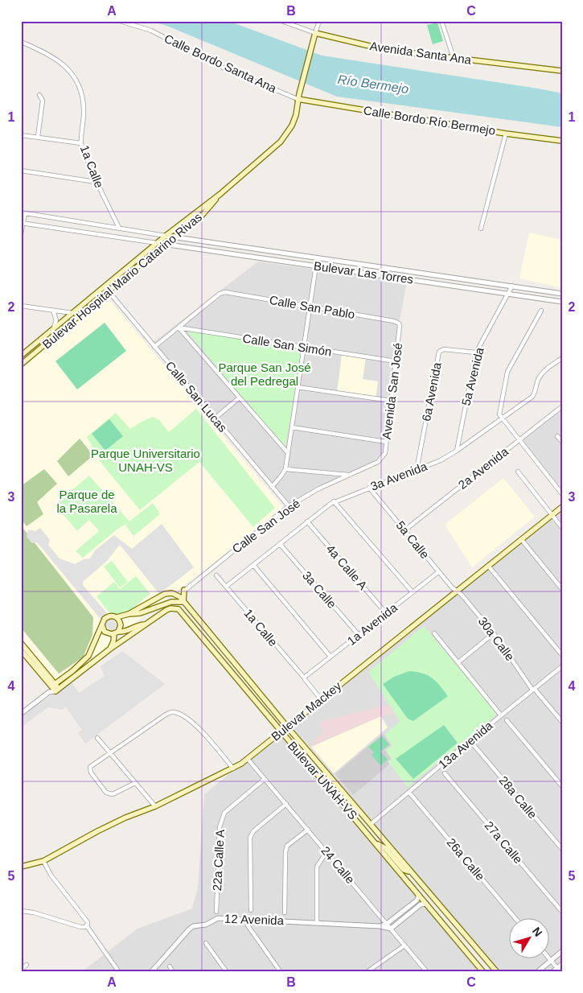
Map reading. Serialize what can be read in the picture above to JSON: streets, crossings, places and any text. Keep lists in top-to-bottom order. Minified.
{"streets":{"main road":["Avenida Santa Ana","Calle Bordo Río Bermejo","Bulevar Hospital Mario Catarino Rivas","Bulevar Mackey","Bulevar UNAH-VS"],"street":["Calle Bordo Santa Ana","1a Calle","Bulevar Las Torres","Calle San Pablo","Calle San Simón","5a Avenida","Avenida San José","6a Avenida","Calle San Lucas","2a Avenida","3a Avenida","Calle San José","5a Calle","4a Calle A","3a Calle","1a Avenida","30a Calle","13a Avenida","28a Calle","27a Calle","26a Calle","22a Calle A","24 Calle","12 Avenida"]},"crossings":[["Avenida Santa Ana","Bulevar Hospital Mario Catarino Rivas"],["Calle Bordo Santa Ana","Calle Bordo Río Bermejo"],["Calle Bordo Santa Ana","Bulevar Hospital Mario Catarino Rivas"],["Calle Bordo Río Bermejo","Bulevar Hospital Mario Catarino Rivas"],["1a Calle","3a Avenida"],["1a Calle","Calle San José"],["1a Calle","1a Avenida"],["1a Calle","Bulevar Mackey"],["Bulevar Las Torres","Bulevar Hospital Mario Catarino Rivas"],["Bulevar Las Torres","5a Avenida"],["Bulevar Hospital Mario Catarino Rivas","Calle San Lucas"],["Calle San Pablo","Calle San Simón"],["Calle San Pablo","Avenida San José"],["Calle San Simón","Avenida San José"],["5a Avenida","6a Avenida"],["5a Avenida","3a Avenida"],["Avenida San José","Calle San José"],["6a Avenida","3a Avenida"],["Calle San Lucas","Calle San José"],["2a Avenida","5a Calle"],["3a Avenida","5a Calle"],["3a Avenida","4a Calle A"],["3a Avenida","3a Calle"],["Calle San José","Bulevar UNAH-VS"],["5a Calle","1a Avenida"],["5a Calle","30a Calle"],["5a Calle","Bulevar Mackey"],["4a Calle A","1a Avenida"],["3a Calle","1a Avenida"],["30a Calle","Bulevar Mackey"],["30a Calle","13a Avenida"],["Bulevar Mackey","Bulevar UNAH-VS"],["Bulevar Mackey","24 Calle"],["13a Avenida","Bulevar UNAH-VS"],["13a Avenida","26a Calle"],["Bulevar UNAH-VS","12 Avenida"],["22a Calle A","24 Calle"],["24 Calle","12 Avenida"]],"water":["Río Bermejo"],"parks":["Parque San José del Pedregal","Parque Universitario UNAH-VS","Parque de la Pasarela"],"north":"top right","grid":{"columns":["A","B","C"],"rows":["1","2","3","4","5"]}}
